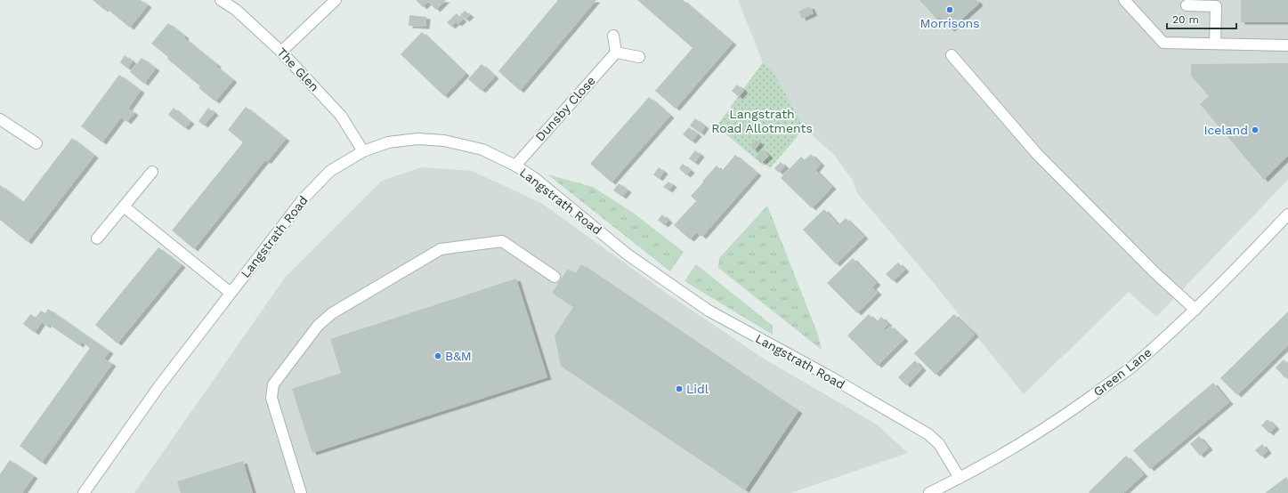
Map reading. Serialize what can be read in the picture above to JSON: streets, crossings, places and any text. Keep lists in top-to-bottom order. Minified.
{"streets":{"street":["The Glen","Dunsby Close","Langstrath Road","Green Lane"]},"crossings":[["The Glen","Langstrath Road"],["Dunsby Close","Langstrath Road"],["Langstrath Road","Green Lane"]],"parks":["Langstrath Road Allotments"],"places":["Morrisons","Iceland","B&M","Lidl"],"scale_bar":"20 m"}
